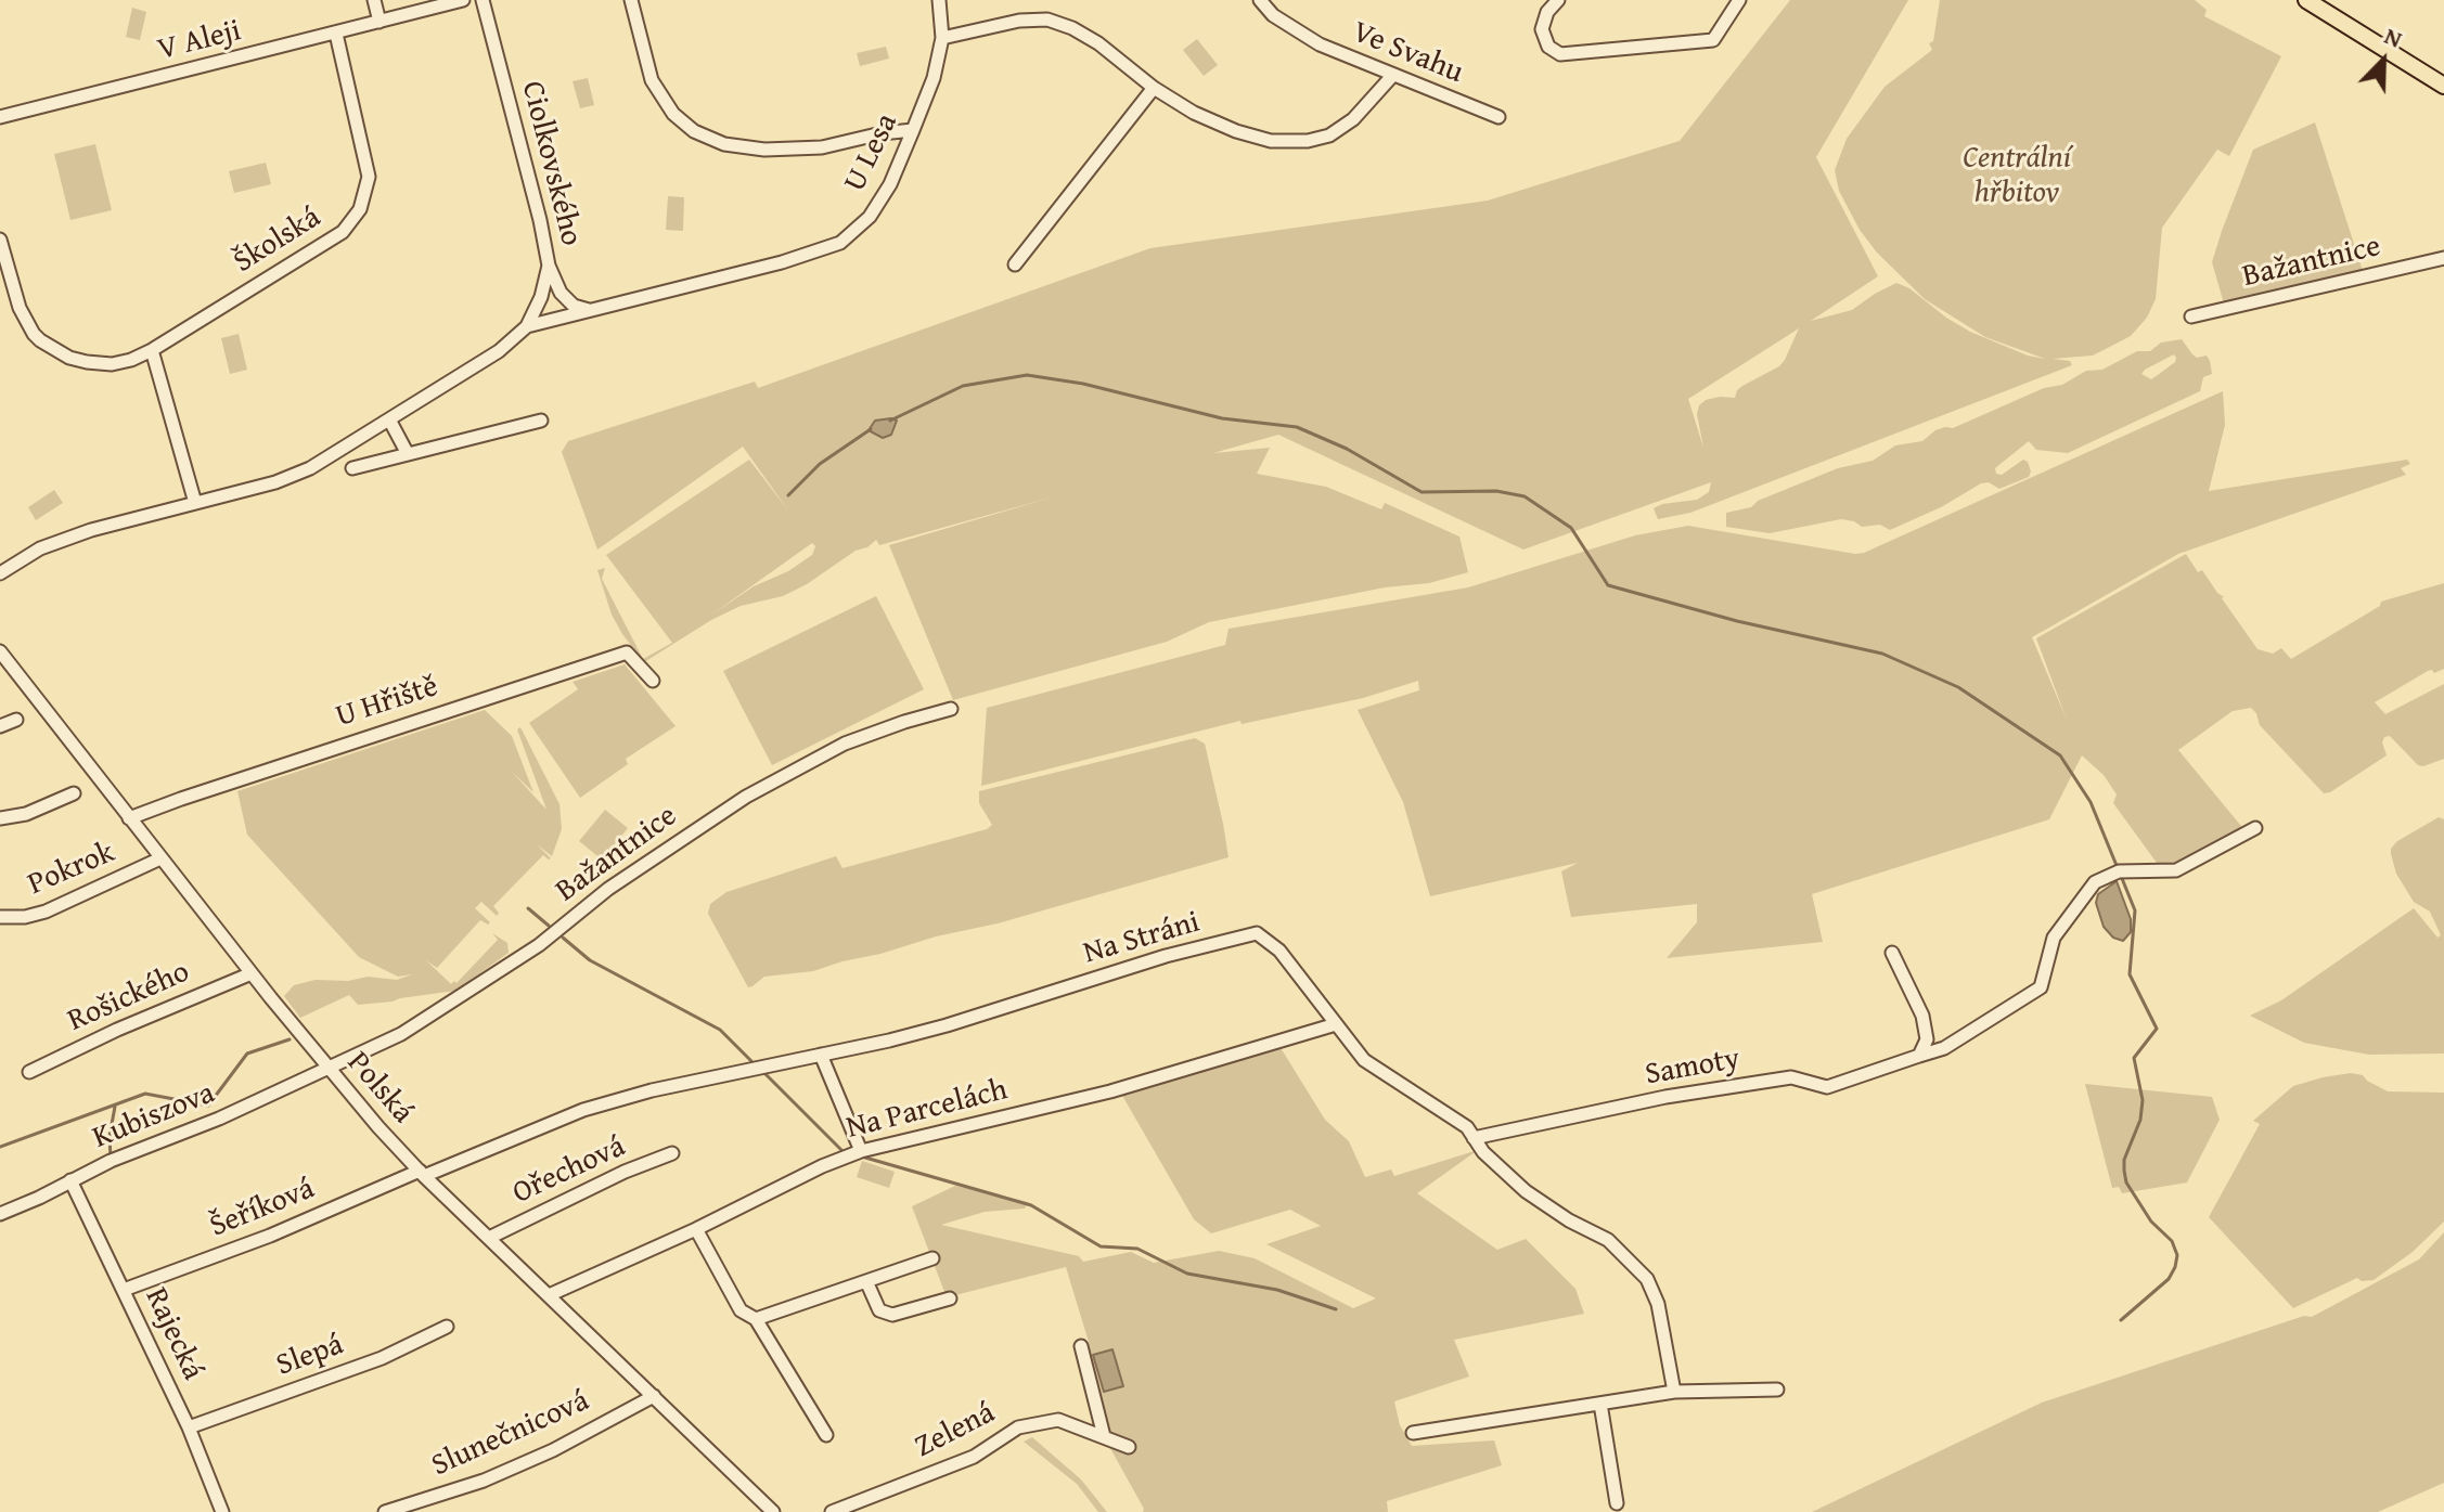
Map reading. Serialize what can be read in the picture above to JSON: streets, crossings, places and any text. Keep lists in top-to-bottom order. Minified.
{"streets":{"street":["V Aleji","Ve Svahu","U Lesa","Ciolkovského","Školská","Bažantnice","U Hřiště","Pokrok","Na Stráni","Rošického","Samoty","Polská","Na Parcelách","Kubiszova","Ořechová","Šeříková","Rajecká","Slepá","Zelená","Slunečnicová"]},"crossings":[["V Aleji","Školská"],["U Lesa","Ciolkovského"],["Bažantnice","Polská"],["Bažantnice","Kubiszova"],["U Hřiště","Polská"],["Pokrok","Polská"],["Na Stráni","Samoty"],["Na Stráni","Polská"],["Na Stráni","Na Parcelách"],["Na Stráni","Šeříková"],["Rošického","Polská"],["Polská","Na Parcelách"],["Polská","Kubiszova"],["Polská","Ořechová"],["Polská","Šeříková"],["Polská","Slunečnicová"],["Kubiszova","Rajecká"],["Šeříková","Rajecká"],["Rajecká","Slepá"]],"parks":["Centrální hřbitov"],"north":"top right"}
